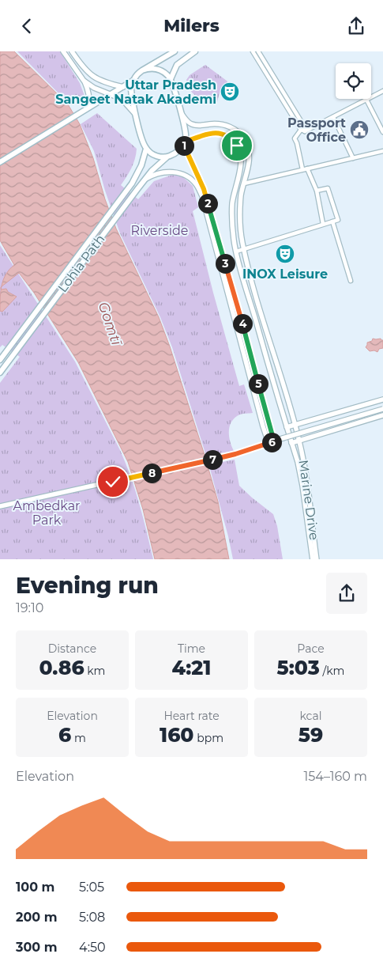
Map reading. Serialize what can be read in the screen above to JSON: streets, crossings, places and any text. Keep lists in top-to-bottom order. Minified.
{"streets":{"main road":["Lohia Path"],"street":["Marine Drive"]},"crossings":[["Lohia Path","Marine Drive"]],"water":["Gomtī"],"parks":["Riverside","Ambedkar Park"],"places":{"theatre":["Uttar Pradesh Sangeet Natak Akademi","INOX Leisure"],"public building":["Passport Office"]},"page":{"header":"Milers","pins":["1","2","3","4","5","6","7","8"],"heading":["Evening run","19:10"],"stats":[["Distance","0.86 km"],["Time","4:21"],["Pace","5:03 /km"],["Elevation","6 m"],["Heart rate","160 bpm"],["kcal","59"]],"chart":["Elevation","154–160 m"],"list":[{"name":"100 m","note":"5:05"},{"name":"200 m","note":"5:08"},{"name":"300 m","note":"4:50"}]}}
